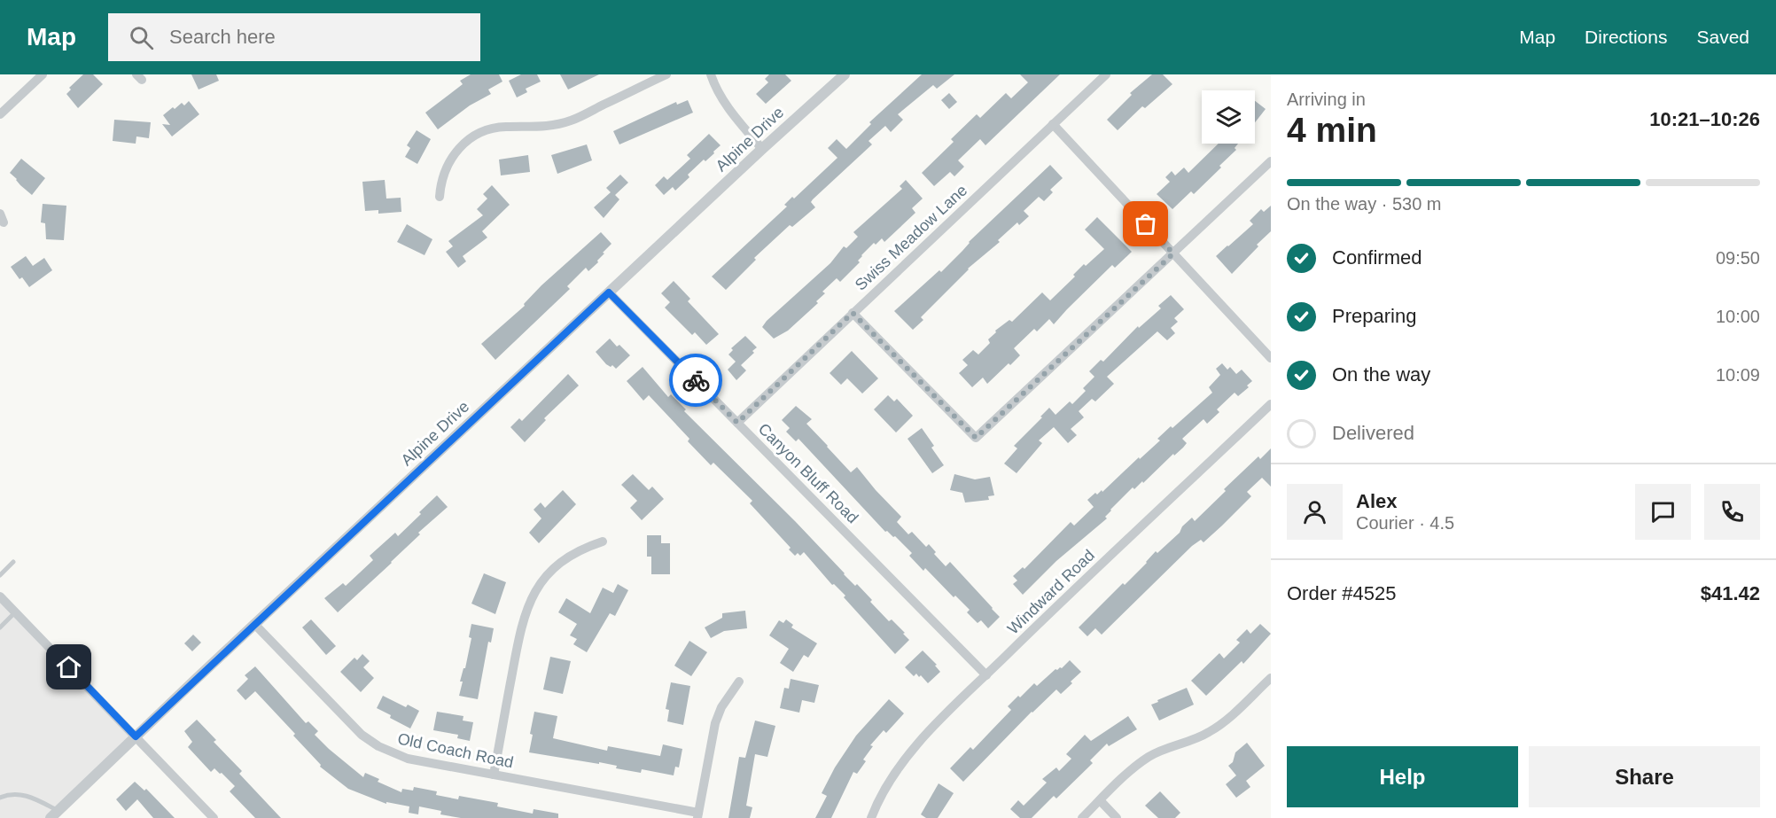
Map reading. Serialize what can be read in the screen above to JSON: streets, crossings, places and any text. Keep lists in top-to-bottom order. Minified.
{"streets":{"street":["Alpine Drive","Swiss Meadow Lane","Canyon Bluff Road","Windward Road","Old Coach Road"]},"crossings":[["Alpine Drive","Canyon Bluff Road"],["Alpine Drive","Old Coach Road"],["Swiss Meadow Lane","Canyon Bluff Road"],["Canyon Bluff Road","Windward Road"]],"page":{"header":"Map","search":"Search here","nav":["Map","Directions","Saved"],"heading":["4 min","Arriving in","10:21–10:26"],"panel":["Alex","Courier · 4.5","Order #4525","$41.42"],"bar":"On the way · 530 m","list":[["Confirmed","09:50"],["Preparing","10:00"],["On the way","10:09"],"Delivered"],"buttons":["Help","Share"]}}
